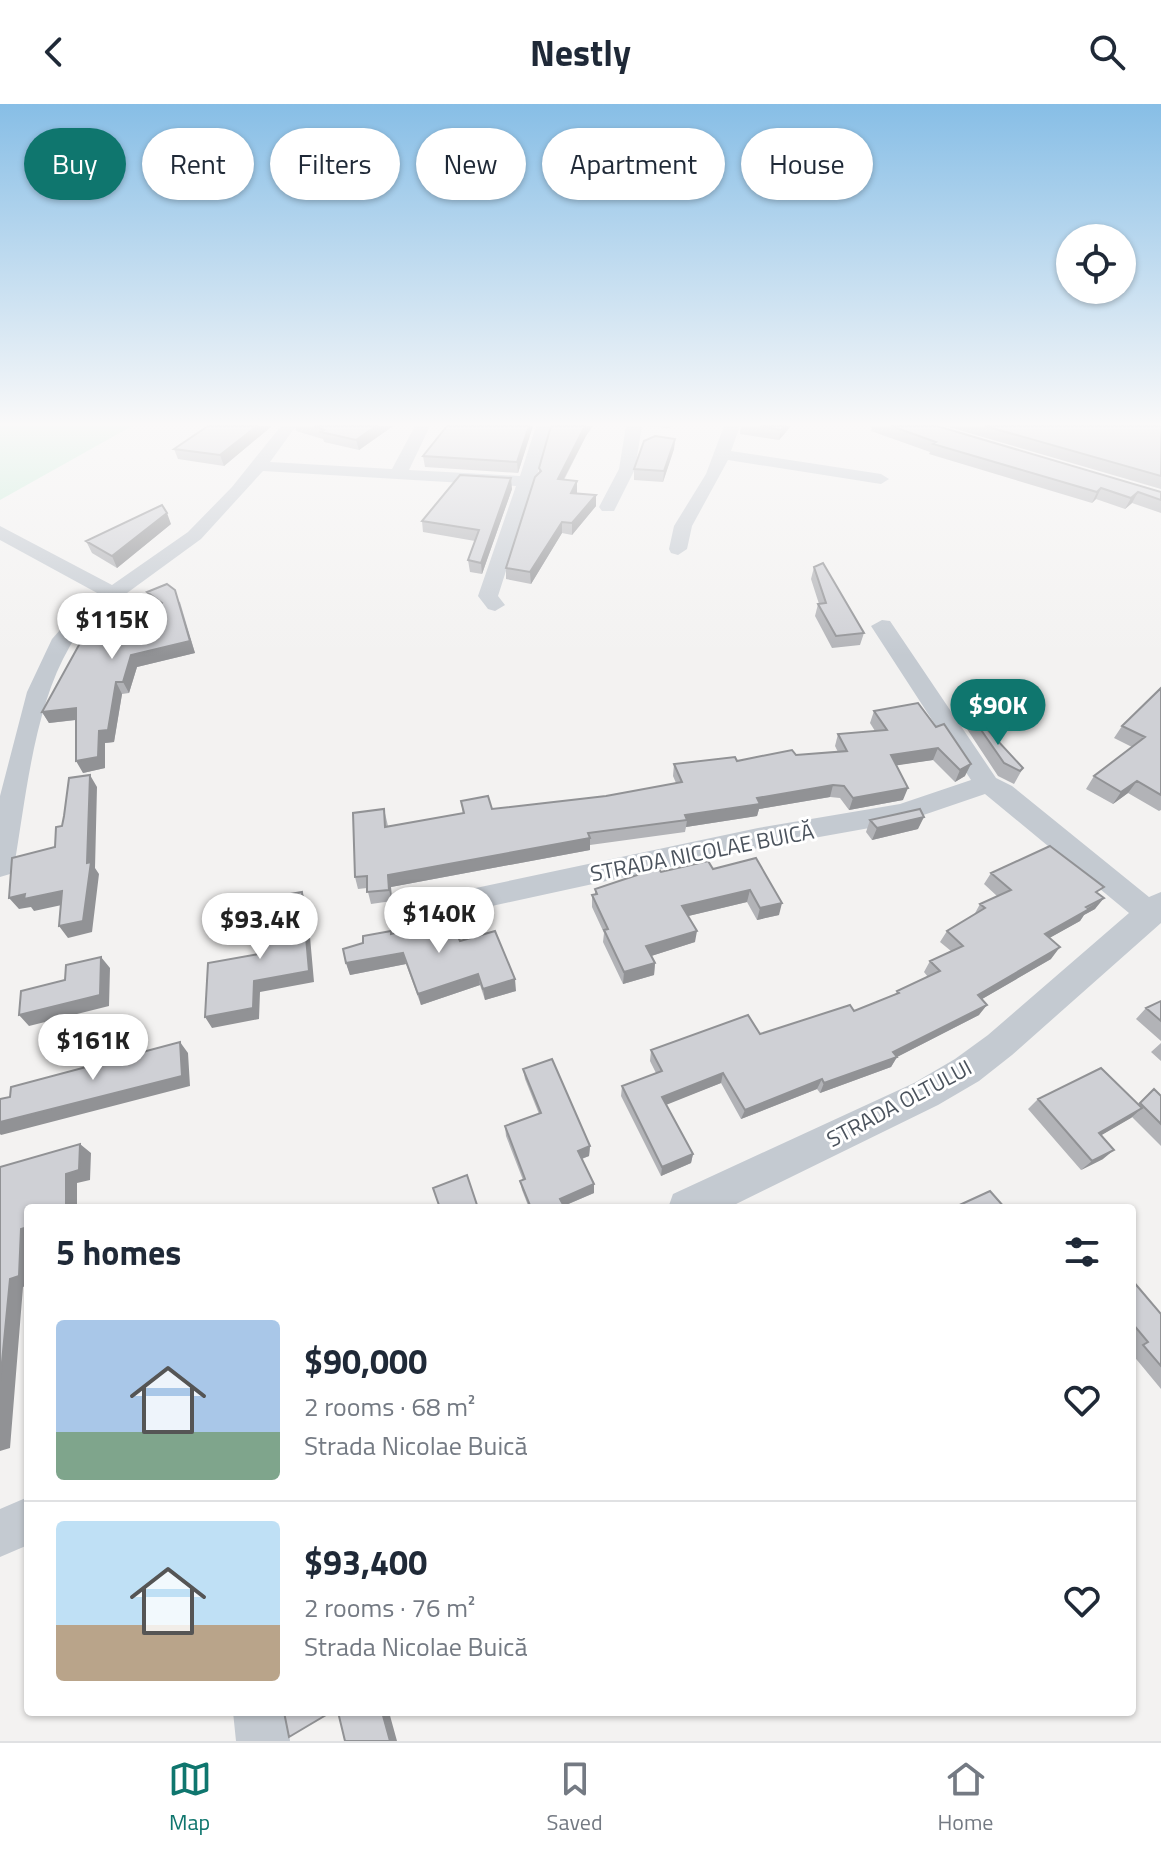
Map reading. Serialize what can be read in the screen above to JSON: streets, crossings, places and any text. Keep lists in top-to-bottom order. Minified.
{"streets":{"street":["STRADA NICOLAE BUICĂ","STRADA OLTULUI"]},"page":{"header":"Nestly","chip":["Buy","Rent","Filters","New","Apartment","House"],"price":["$115K","$90K","$140K","$93.4K","$161K"],"heading":"5 homes","list":[{"name":"$90,000","note":"2 rooms · 68 m² · Strada Nicolae Buică"},{"name":"$93,400","note":"2 rooms · 76 m² · Strada Nicolae Buică"}],"tabs":["Map","Saved","Home"]}}
